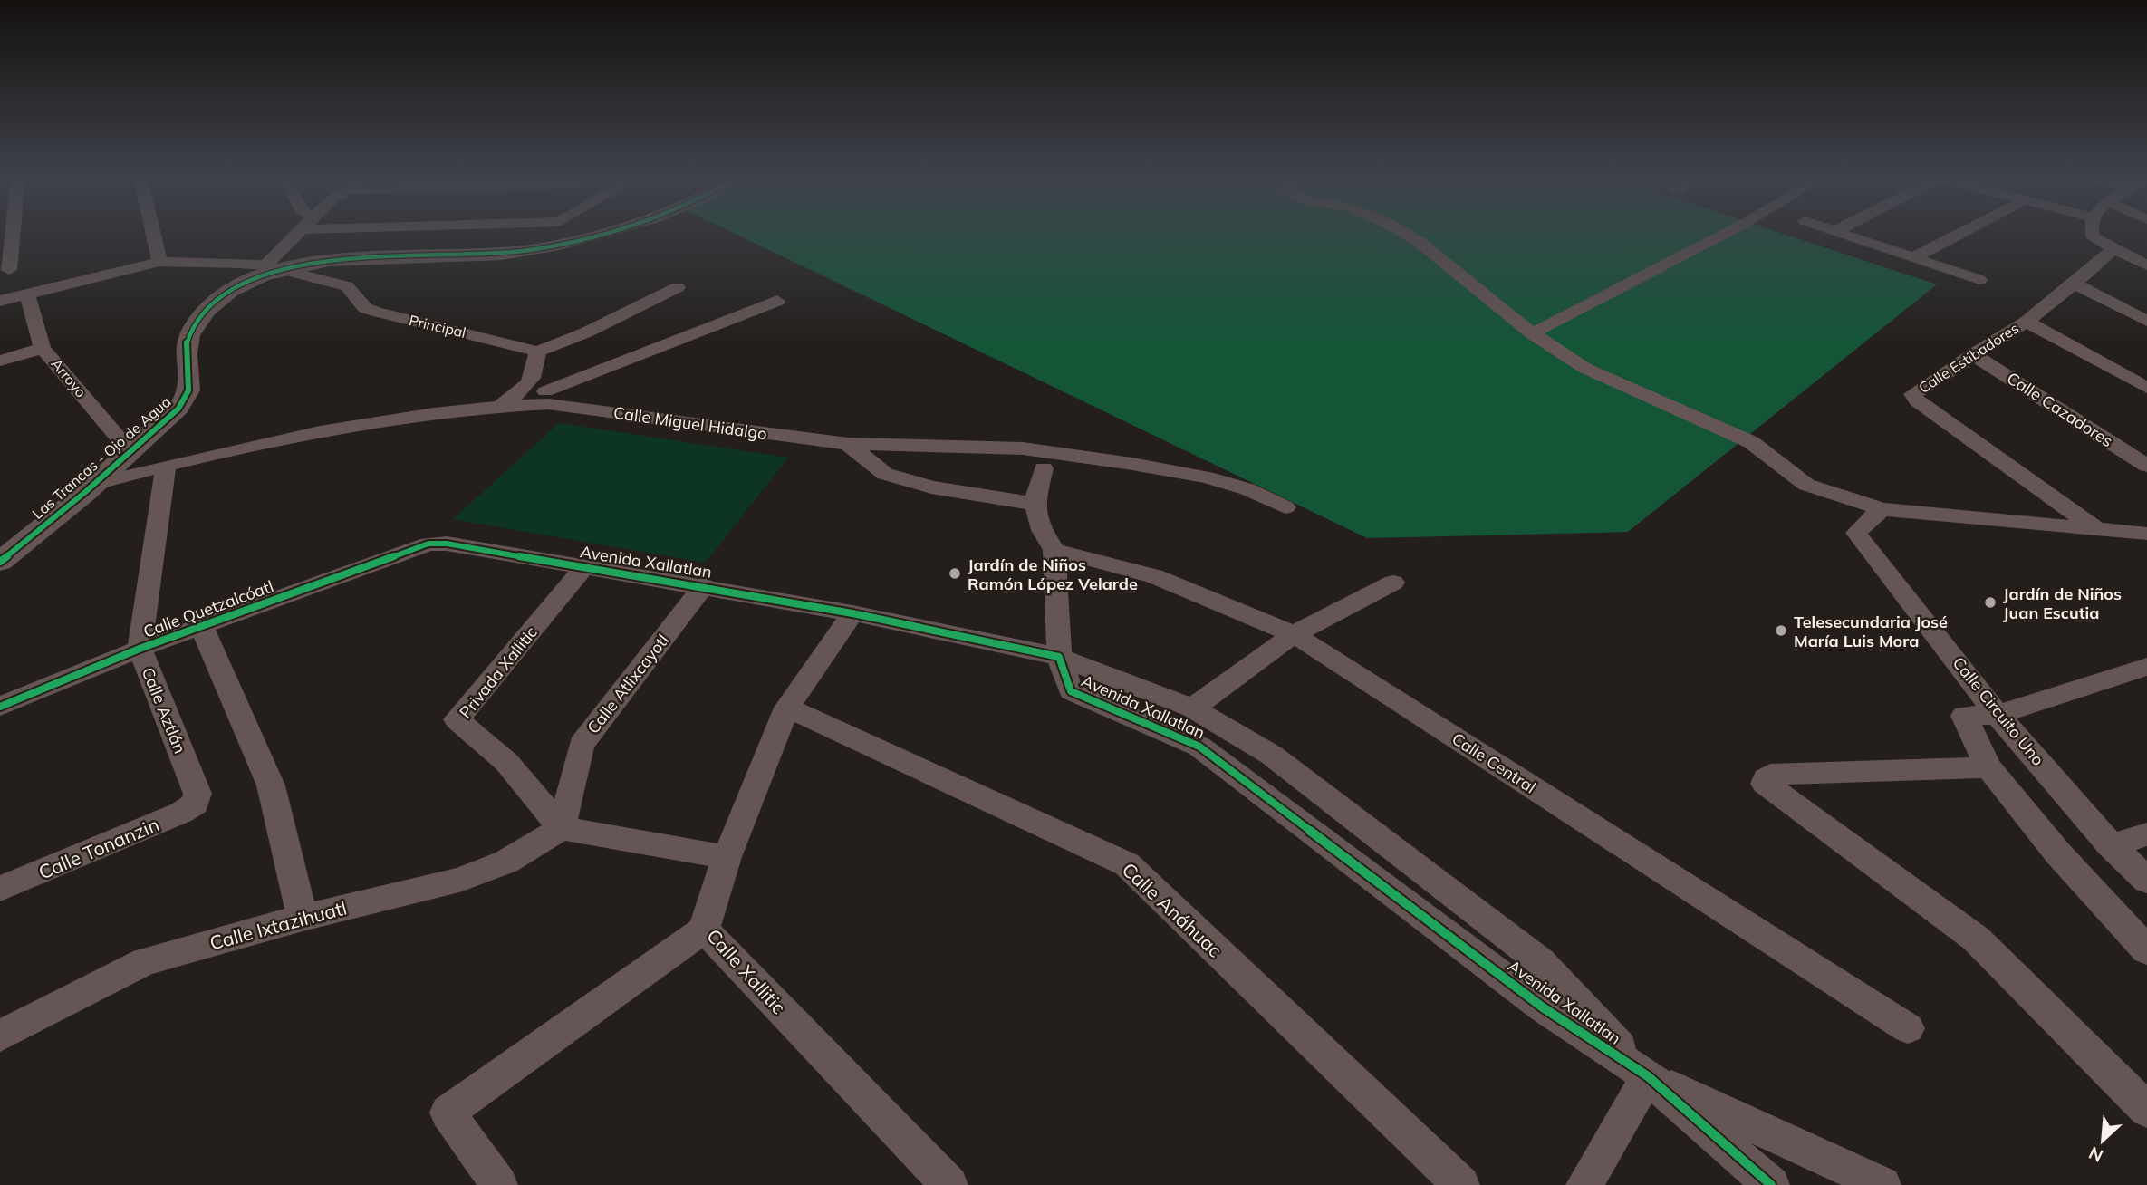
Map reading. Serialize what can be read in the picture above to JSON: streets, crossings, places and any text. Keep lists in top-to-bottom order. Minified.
{"streets":{"street":["Principal","Calle Estibadores","Arroyo","Calle Cazadores","Calle Miguel Hidalgo","Las Trancas - Ojo de Agua","Avenida Xallatlan","Calle Quetzalcóatl","Privada Xallitic","Calle Atlixcayotl","Calle Aztlán","Calle Circuito Uno","Calle Central","Calle Tonanzin","Calle Anáhuac","Calle Ixtazihuatl","Calle Xallitic"]},"crossings":[["Principal","Arroyo"],["Principal","Las Trancas - Ojo de Agua"],["Calle Estibadores","Calle Cazadores"],["Arroyo","Las Trancas - Ojo de Agua"],["Calle Miguel Hidalgo","Las Trancas - Ojo de Agua"],["Calle Miguel Hidalgo","Calle Aztlán"],["Avenida Xallatlan","Calle Quetzalcóatl"],["Avenida Xallatlan","Privada Xallitic"],["Avenida Xallatlan","Calle Atlixcayotl"],["Avenida Xallatlan","Calle Xallitic"],["Calle Quetzalcóatl","Calle Aztlán"],["Privada Xallitic","Calle Atlixcayotl"],["Privada Xallitic","Calle Ixtazihuatl"],["Calle Atlixcayotl","Calle Ixtazihuatl"],["Calle Aztlán","Calle Tonanzin"],["Calle Anáhuac","Calle Xallitic"]],"places":["Jardín de Niños Ramón López Velarde","Jardín de Niños Juan Escutia","Telesecundaria José María Luis Mora"],"north":"bottom left"}
